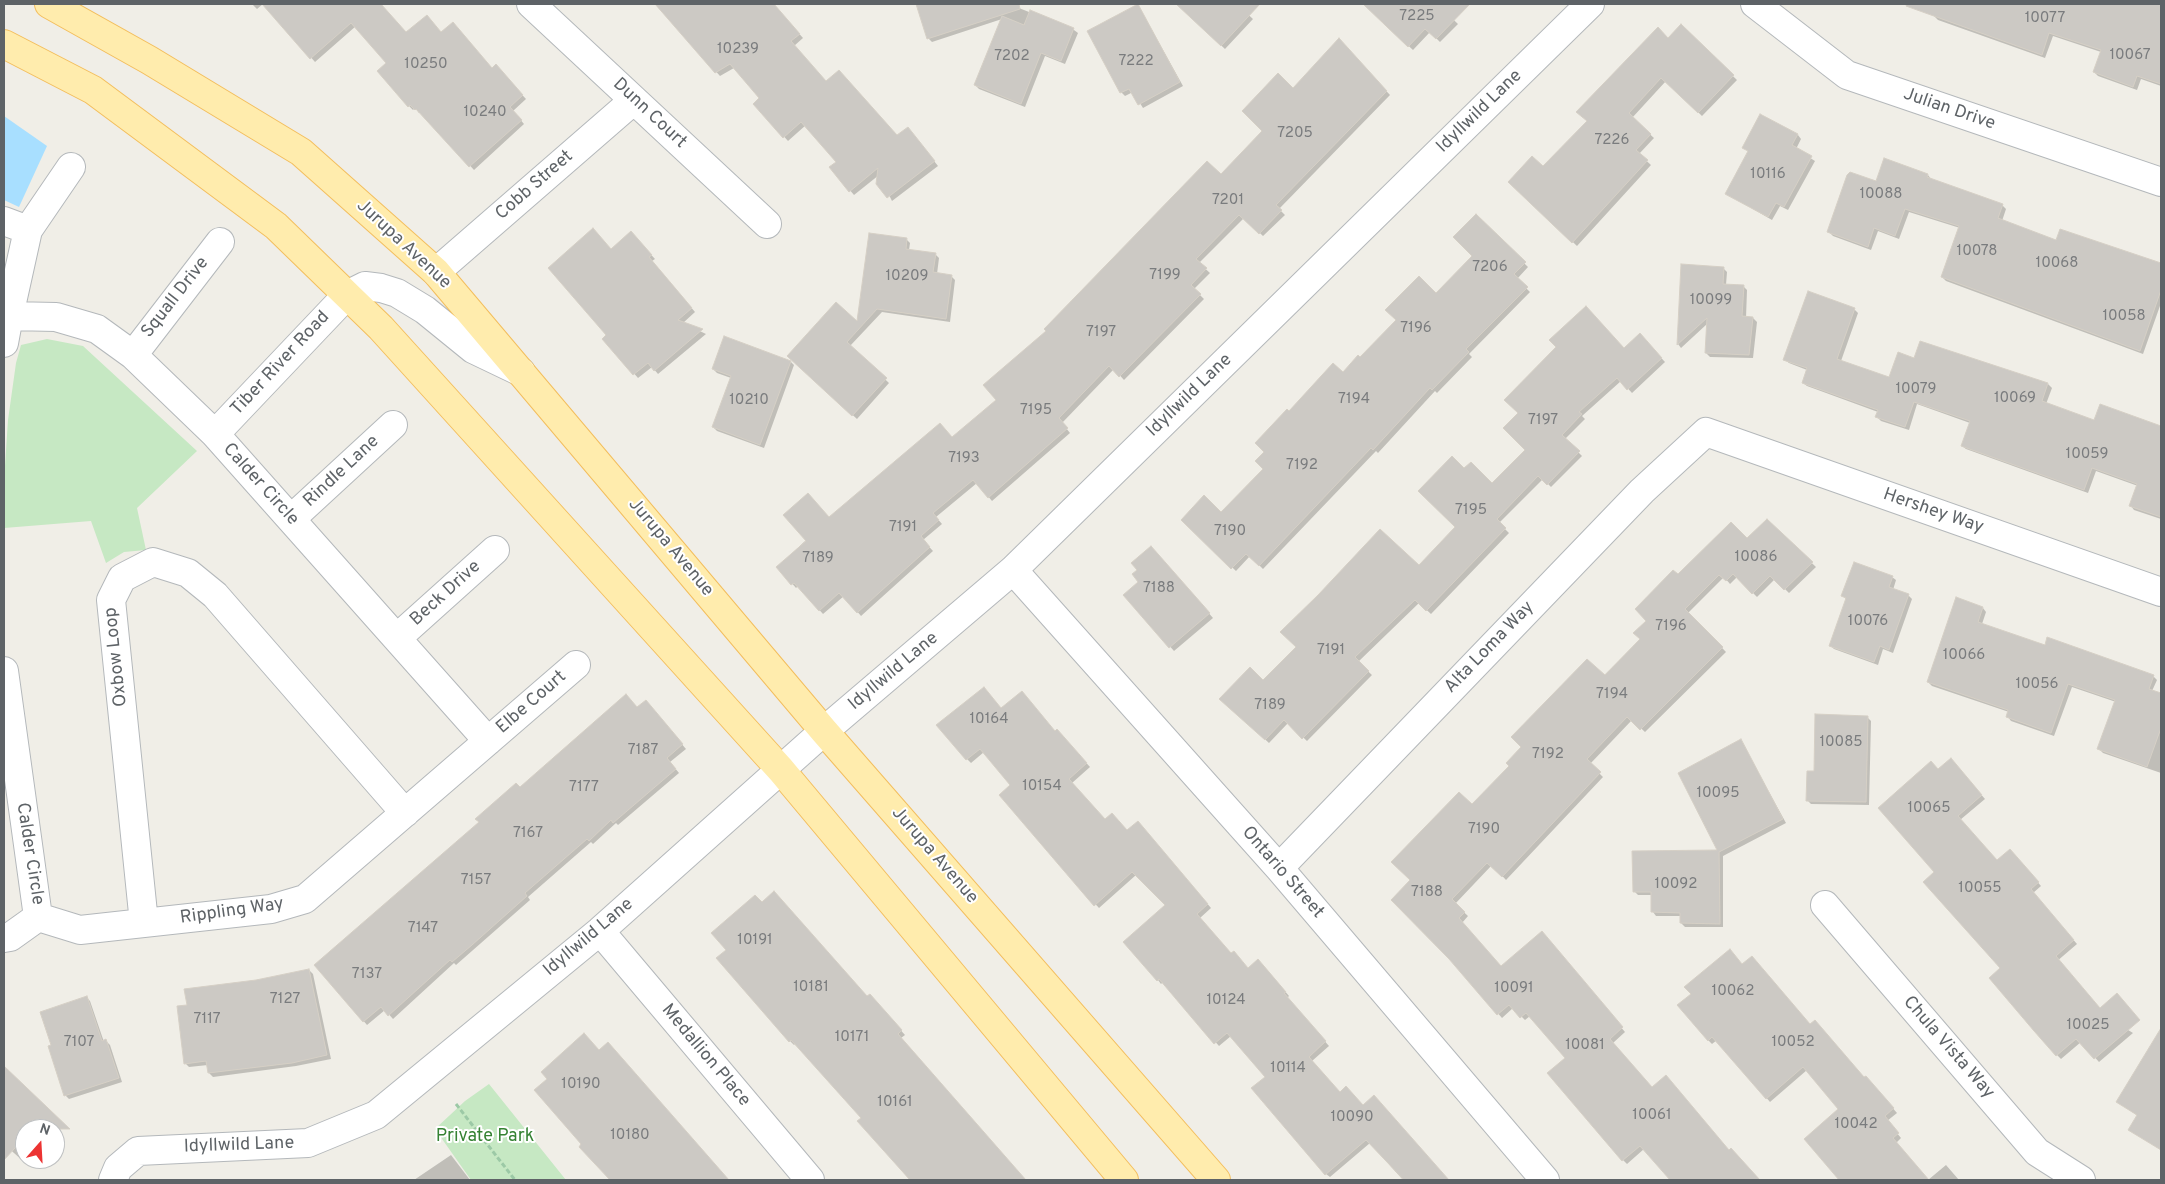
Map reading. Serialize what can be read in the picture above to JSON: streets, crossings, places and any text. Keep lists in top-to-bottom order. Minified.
{"streets":{"main road":["Jurupa Avenue"],"street":["Julian Drive","Idyllwild Lane","Dunn Court","Cobb Street","Squall Drive","Tiber River Road","Rindle Lane","Calder Circle","Hershey Way","Beck Drive","Alta Loma Way","Oxbow Loop","Elbe Court","Ontario Street","Rippling Way","Chula Vista Way","Medallion Place"]},"crossings":[["Idyllwild Lane","Jurupa Avenue"],["Idyllwild Lane","Ontario Street"],["Idyllwild Lane","Medallion Place"],["Dunn Court","Cobb Street"],["Cobb Street","Jurupa Avenue"],["Squall Drive","Calder Circle"],["Tiber River Road","Calder Circle"],["Rindle Lane","Calder Circle"],["Calder Circle","Beck Drive"],["Calder Circle","Elbe Court"],["Calder Circle","Rippling Way"],["Hershey Way","Alta Loma Way"],["Alta Loma Way","Ontario Street"],["Oxbow Loop","Rippling Way"],["Elbe Court","Rippling Way"]],"parks":["Private Park"],"house_numbers":["7225","10077","10239","10067","7202","7222","10250","10240","7205","7226","10116","10088","7201","10078","10068","7206","7199","10209","10099","10058","7196","7197","10079","10069","7194","10210","7195","7197","10059","7193","7192","7195","7191","7190","10086","7189","7188","10076","7196","7191","10066","10056","7194","7189","10164","10085","7187","7192","10154","7177","10095","10065","7190","7167","7157","10092","10055","7188","7147","10191","7137","10181","10091","10062","7127","10124","7117","10025","10171","7107","10052","10081","10114","10190","10161","10061","10090","10042","10180"],"north":"top"}
